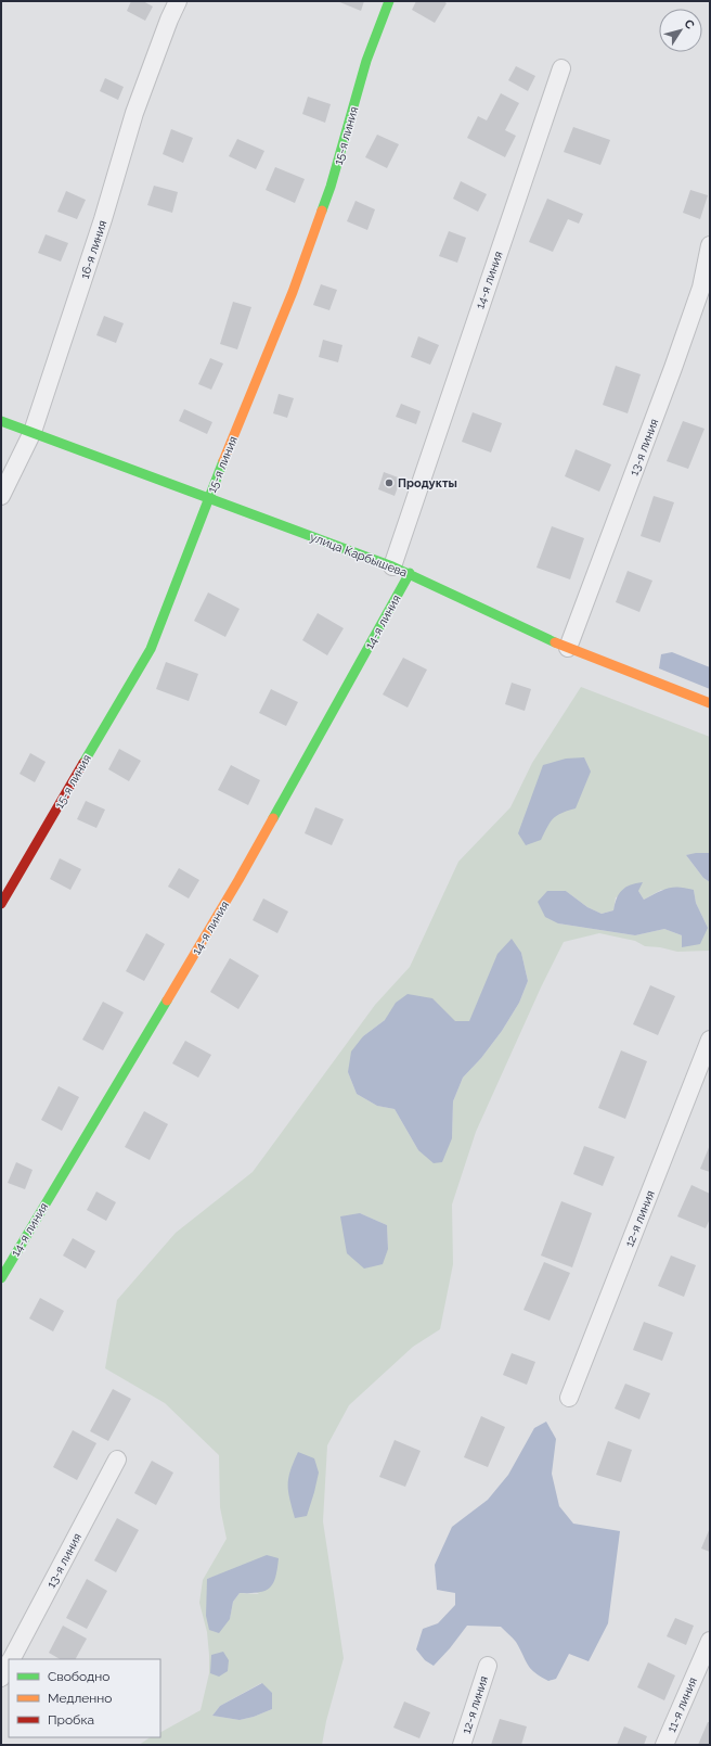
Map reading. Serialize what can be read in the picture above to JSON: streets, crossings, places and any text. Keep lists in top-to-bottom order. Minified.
{"streets":{"street":["15-я линия","16-я линия","14-я линия","13-я линия","улица Карбышева","12-я линия","11-я линия"]},"crossings":[["15-я линия","улица Карбышева"],["16-я линия","улица Карбышева"],["14-я линия","улица Карбышева"],["13-я линия","улица Карбышева"]],"places":["Продукты"],"legend":["Свободно","Медленно","Пробка"],"north":"top right"}
